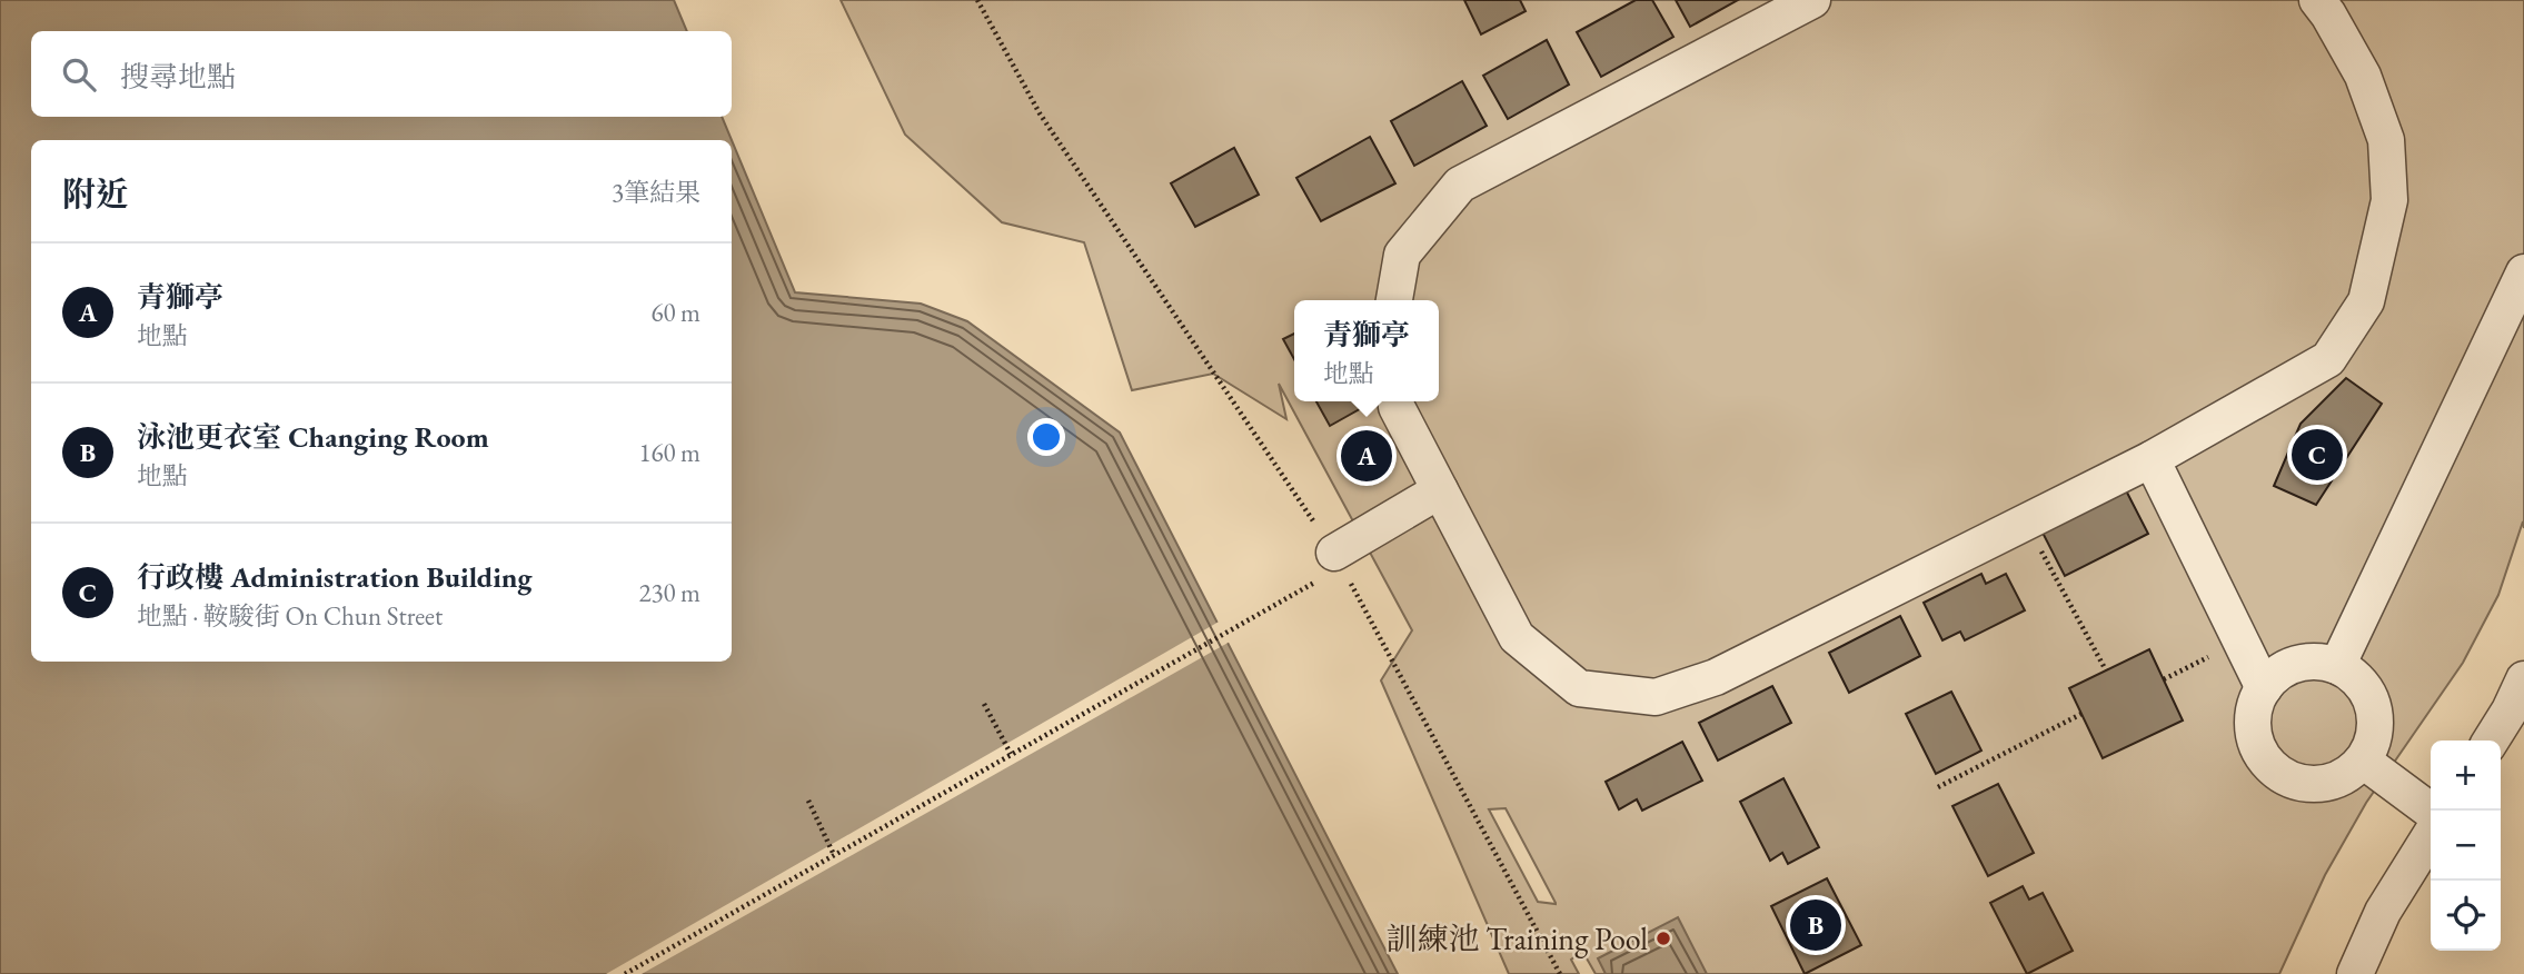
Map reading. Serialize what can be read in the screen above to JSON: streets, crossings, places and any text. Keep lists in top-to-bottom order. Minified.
{"places":["訓練池 Training Pool"],"page":{"search":"搜尋地點","heading":["附近","3筆結果"],"list":[{"mark":"A","name":"青獅亭","note":"地點","value":"60 m"},{"mark":"B","name":"泳池更衣室 Changing Room","note":"地點","value":"160 m"},{"mark":"C","name":"行政樓 Administration Building","note":"地點 · 鞍駿街 On Chun Street","value":"230 m"}],"popup":["青獅亭","地點"],"pins":["C","A","B"],"map_buttons":["+","−"]}}
